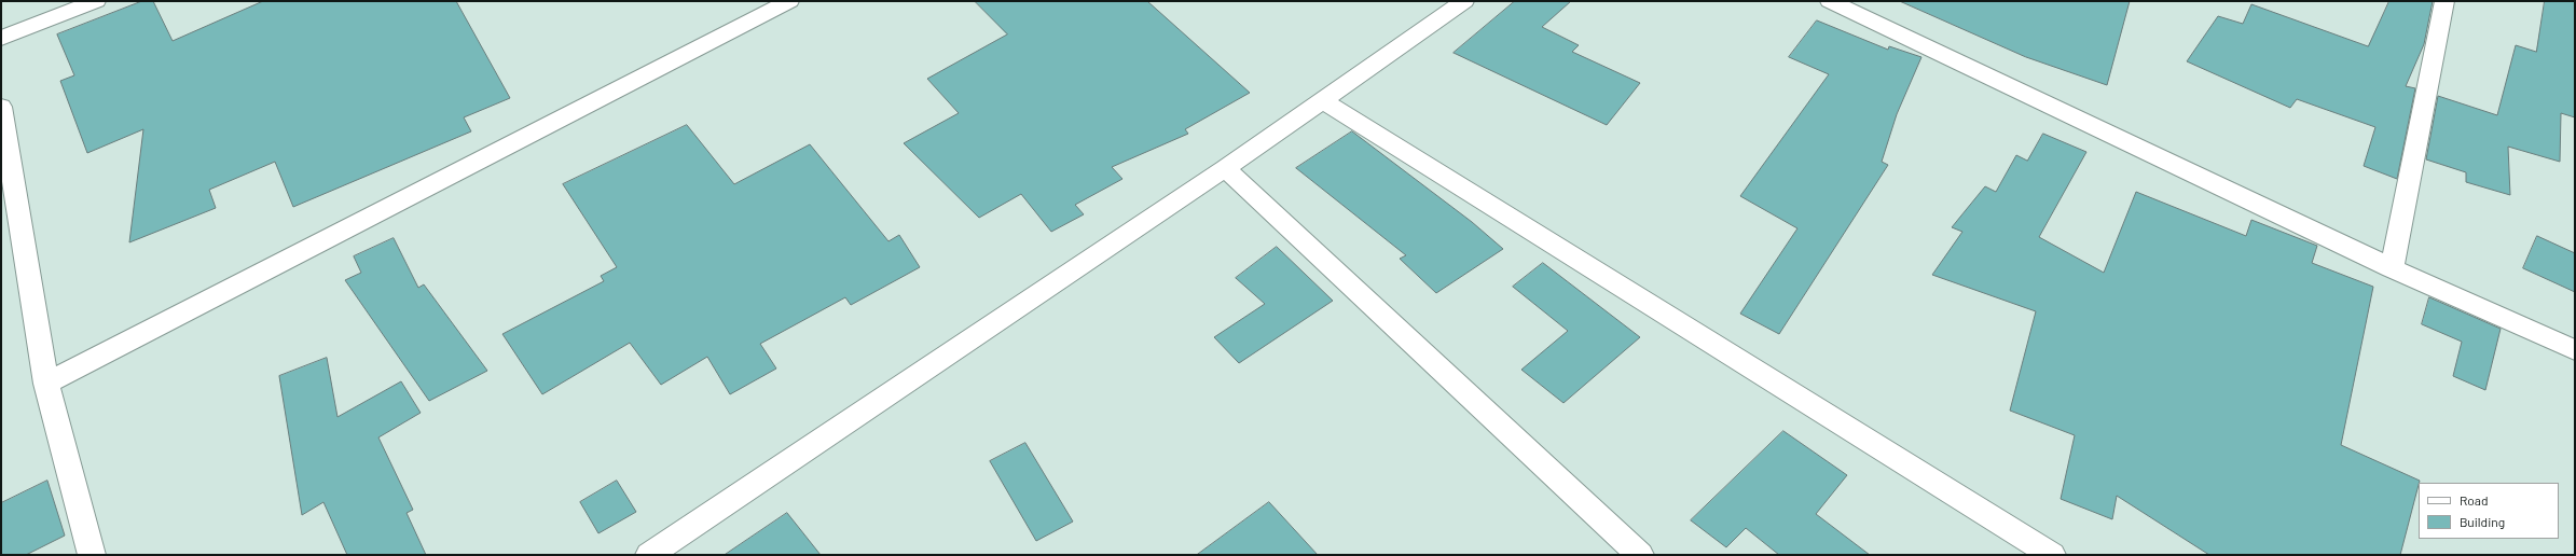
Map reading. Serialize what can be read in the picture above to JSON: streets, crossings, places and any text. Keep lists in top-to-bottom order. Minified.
{"legend":["Road","Building"]}
